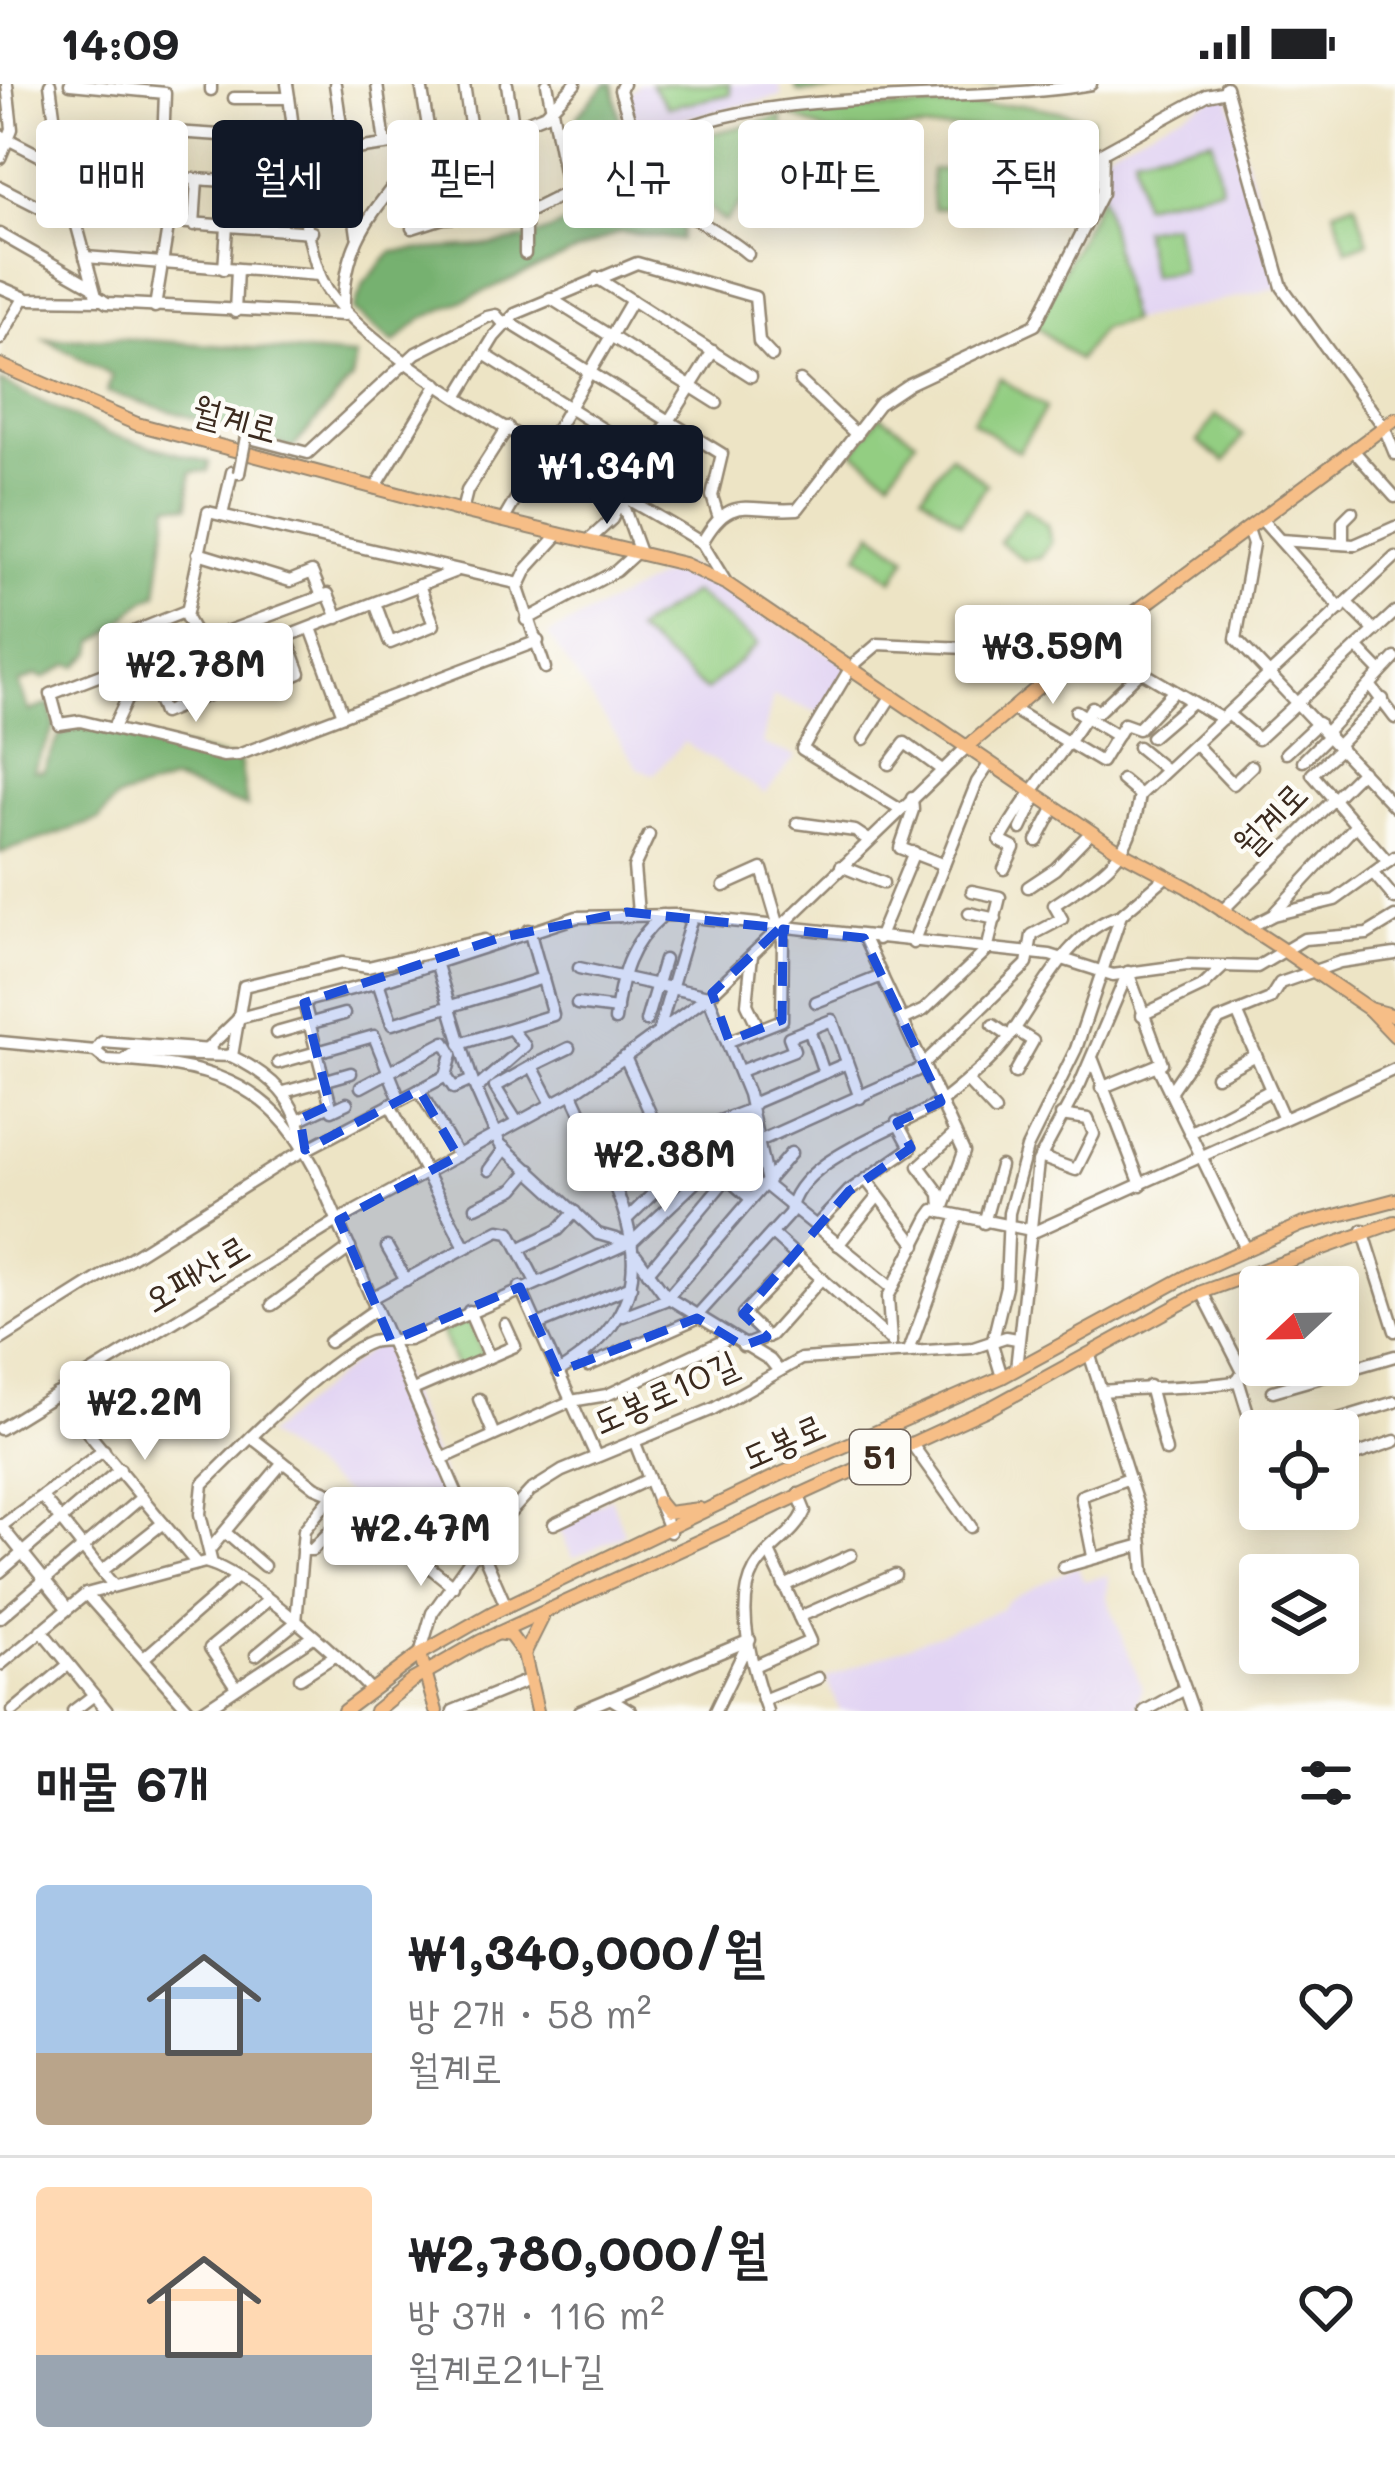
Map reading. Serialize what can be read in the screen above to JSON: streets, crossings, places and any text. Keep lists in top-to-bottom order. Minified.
{"streets":{"main road":["월계로","오패산로","도봉로","51"],"street":["도봉로10길"]},"crossings":[["월계로","오패산로"],["도봉로10길","도봉로"]],"north":"left","page":{"status":"14:09","chip":["매매","월세","필터","신규","아파트","주택"],"price":["₩1.34M","₩3.59M","₩2.78M","₩2.38M","₩2.2M","₩2.47M"],"heading":"매물 6개","list":[{"name":"₩1,340,000/월","note":"방 2개 · 58 m² · 월계로"},{"name":"₩2,780,000/월","note":"방 3개 · 116 m² · 월계로21나길"}]}}
